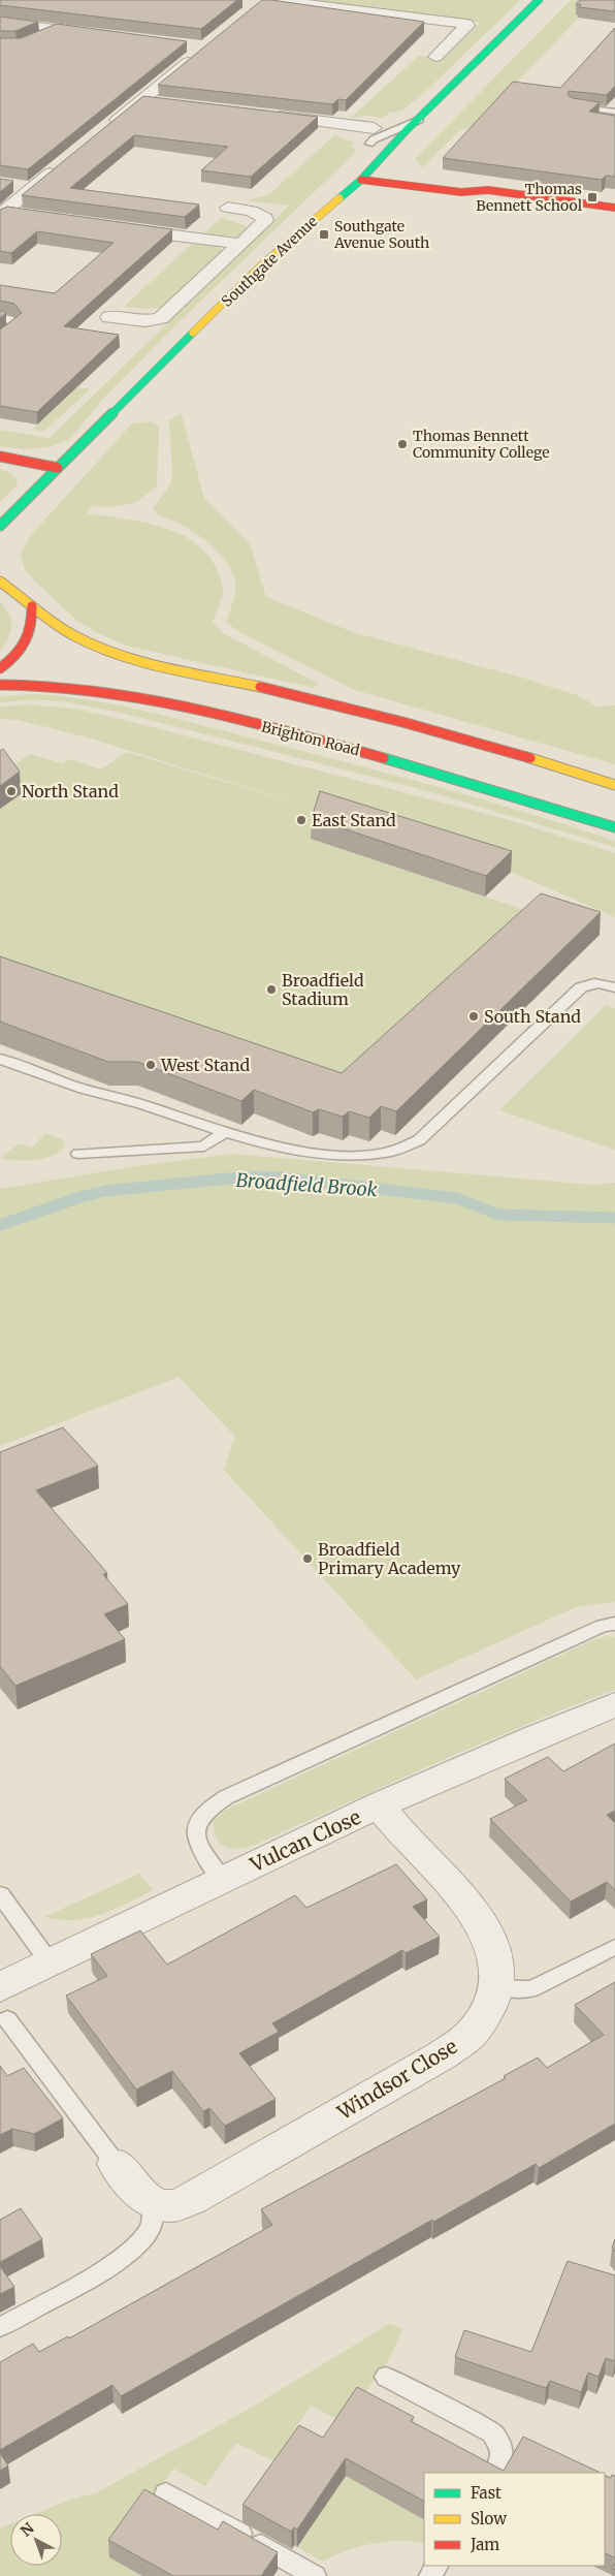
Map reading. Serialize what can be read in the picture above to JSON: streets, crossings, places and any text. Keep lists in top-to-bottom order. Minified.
{"streets":{"main road":["Southgate Avenue","Brighton Road"],"street":["Vulcan Close","Windsor Close"]},"crossings":[["Vulcan Close","Windsor Close"]],"water":["Broadfield Brook"],"places":{"transit":["Thomas Bennett School","Southgate Avenue South"],"other":["Thomas Bennett Community College","North Stand","East Stand","Broadfield Stadium","South Stand","West Stand","Broadfield Primary Academy"]},"legend":["Fast","Slow","Jam"],"north":"top left"}
